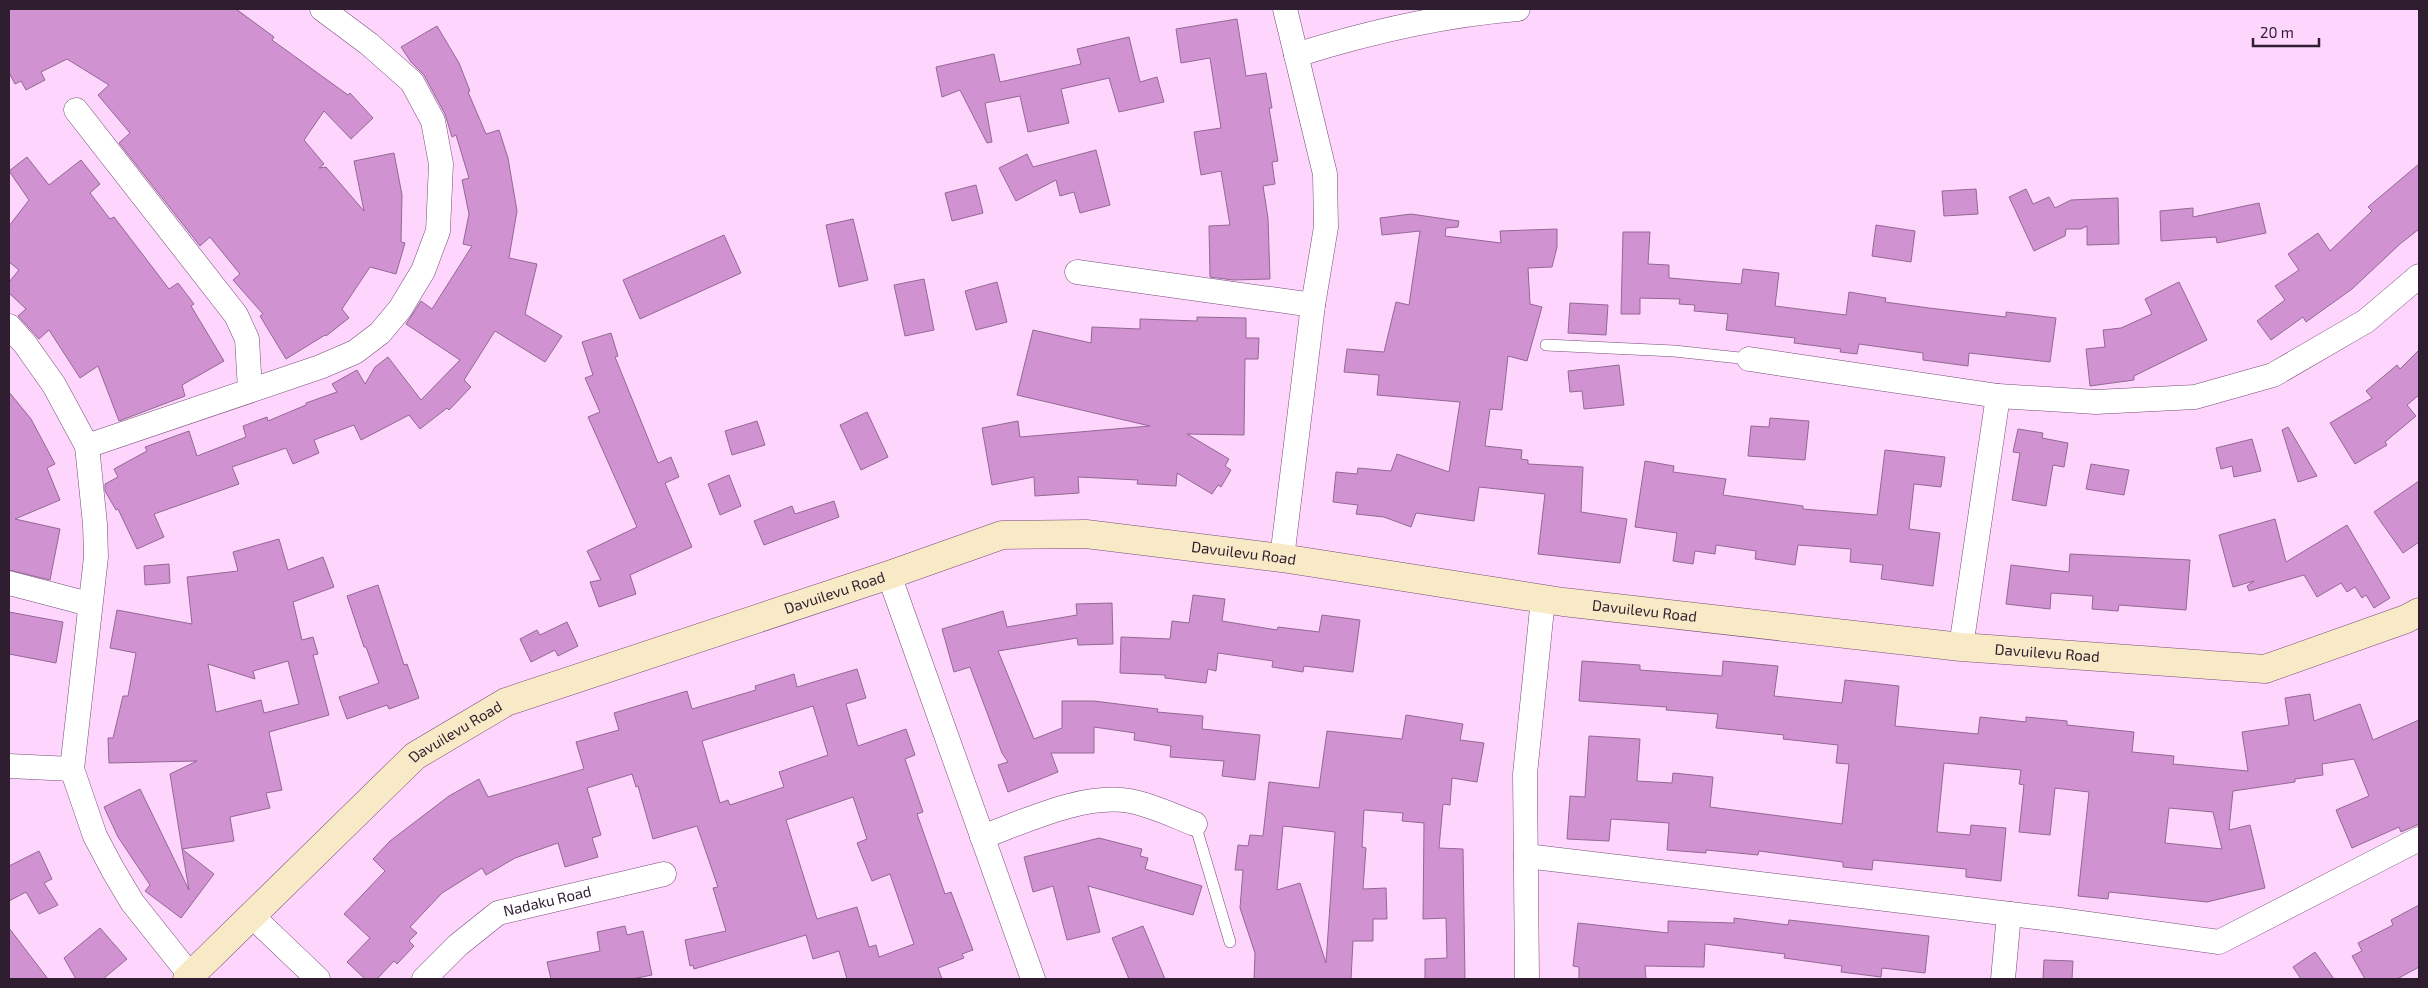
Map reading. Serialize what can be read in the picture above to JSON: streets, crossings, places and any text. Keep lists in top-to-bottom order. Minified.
{"streets":{"street":["Davuilevu Road","Nadaku Road"]},"scale_bar":"20 m"}
